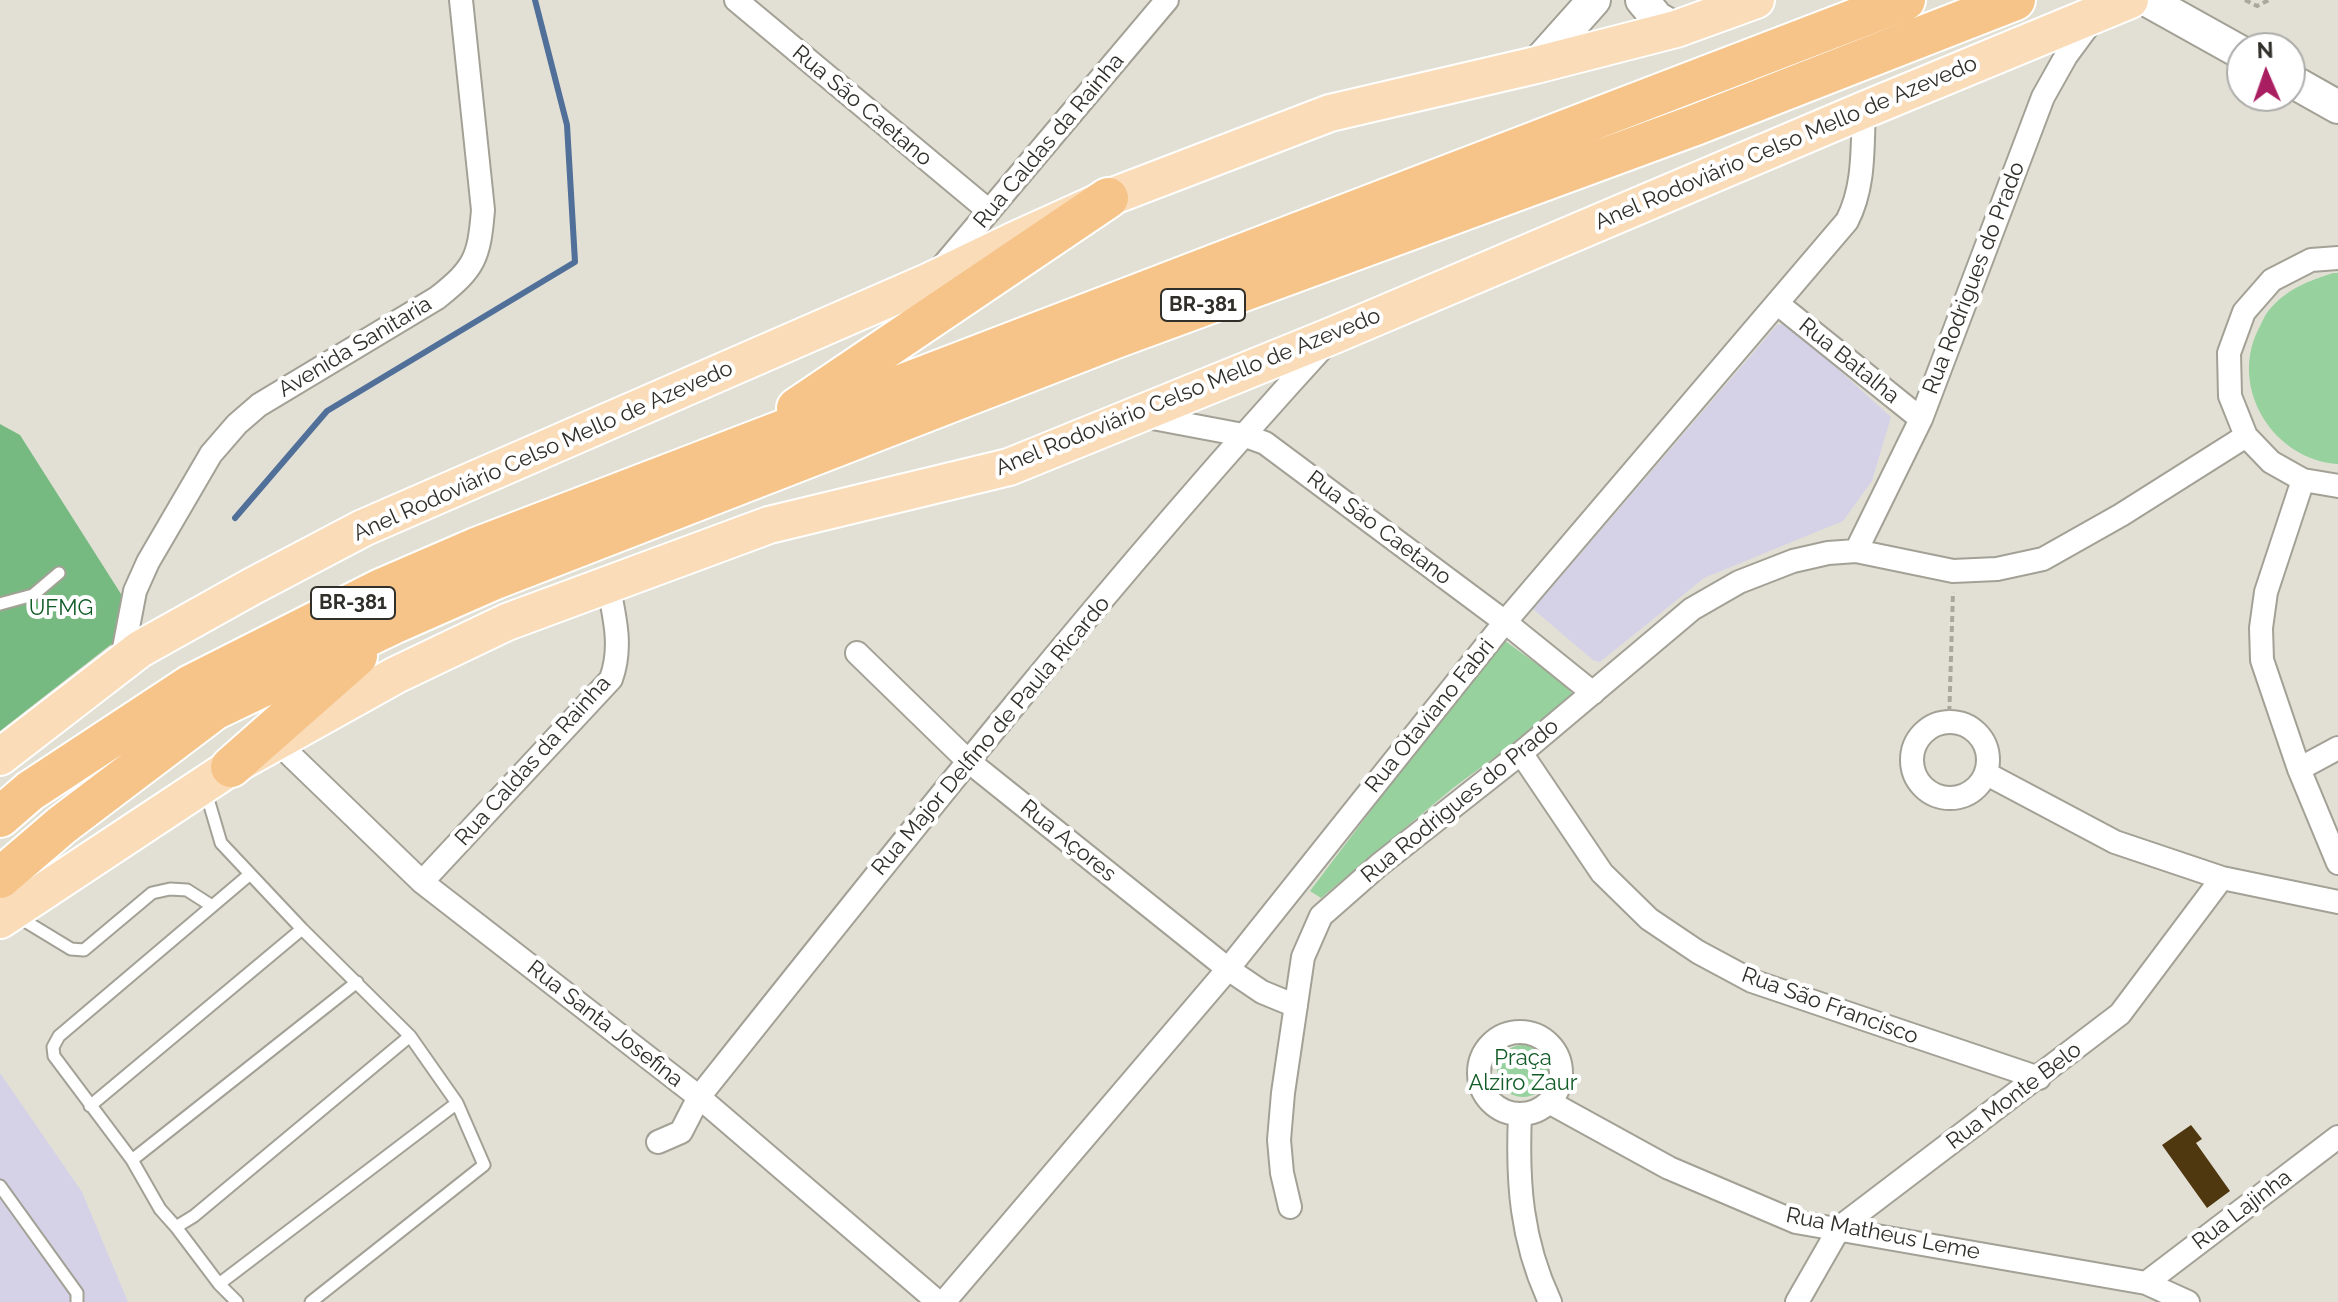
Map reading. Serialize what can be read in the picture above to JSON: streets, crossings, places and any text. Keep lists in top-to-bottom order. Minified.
{"streets":{"highway":["Anel Rodoviário Celso Mello de Azevedo","BR-381"],"street":["Rua São Caetano","Rua Caldas da Rainha","Rua Rodrigues do Prado","Avenida Sanitaria","Rua Batalha","Rua Otaviano Fabri","Rua Major Delfino de Paula Ricardo","Rua Açores","Rua São Francisco","Rua Santa Josefina","Rua Monte Belo","Rua Lajinha","Rua Matheus Leme"]},"crossings":[["Rua São Caetano","Rua Caldas da Rainha"],["Rua São Caetano","Anel Rodoviário Celso Mello de Azevedo"],["Rua São Caetano","Rua Rodrigues do Prado"],["Rua São Caetano","Rua Otaviano Fabri"],["Rua São Caetano","Rua Major Delfino de Paula Ricardo"],["Rua Caldas da Rainha","Anel Rodoviário Celso Mello de Azevedo"],["Rua Caldas da Rainha","Rua Santa Josefina"],["Anel Rodoviário Celso Mello de Azevedo","Rua Rodrigues do Prado"],["Anel Rodoviário Celso Mello de Azevedo","Avenida Sanitaria"],["Anel Rodoviário Celso Mello de Azevedo","Rua Otaviano Fabri"],["Anel Rodoviário Celso Mello de Azevedo","Rua Major Delfino de Paula Ricardo"],["Anel Rodoviário Celso Mello de Azevedo","Rua Santa Josefina"],["Rua Rodrigues do Prado","Rua Batalha"],["Rua Rodrigues do Prado","Rua Açores"],["Rua Rodrigues do Prado","Rua São Francisco"],["Rua Batalha","Rua Otaviano Fabri"],["Rua Otaviano Fabri","Rua Açores"],["Rua Otaviano Fabri","Rua Santa Josefina"],["Rua Major Delfino de Paula Ricardo","Rua Açores"],["Rua Major Delfino de Paula Ricardo","Rua Santa Josefina"],["Rua São Francisco","Rua Monte Belo"],["Rua Monte Belo","Rua Matheus Leme"],["Rua Lajinha","Rua Matheus Leme"]],"parks":["UFMG","Praça Alziro Zaur"],"north":"top"}
